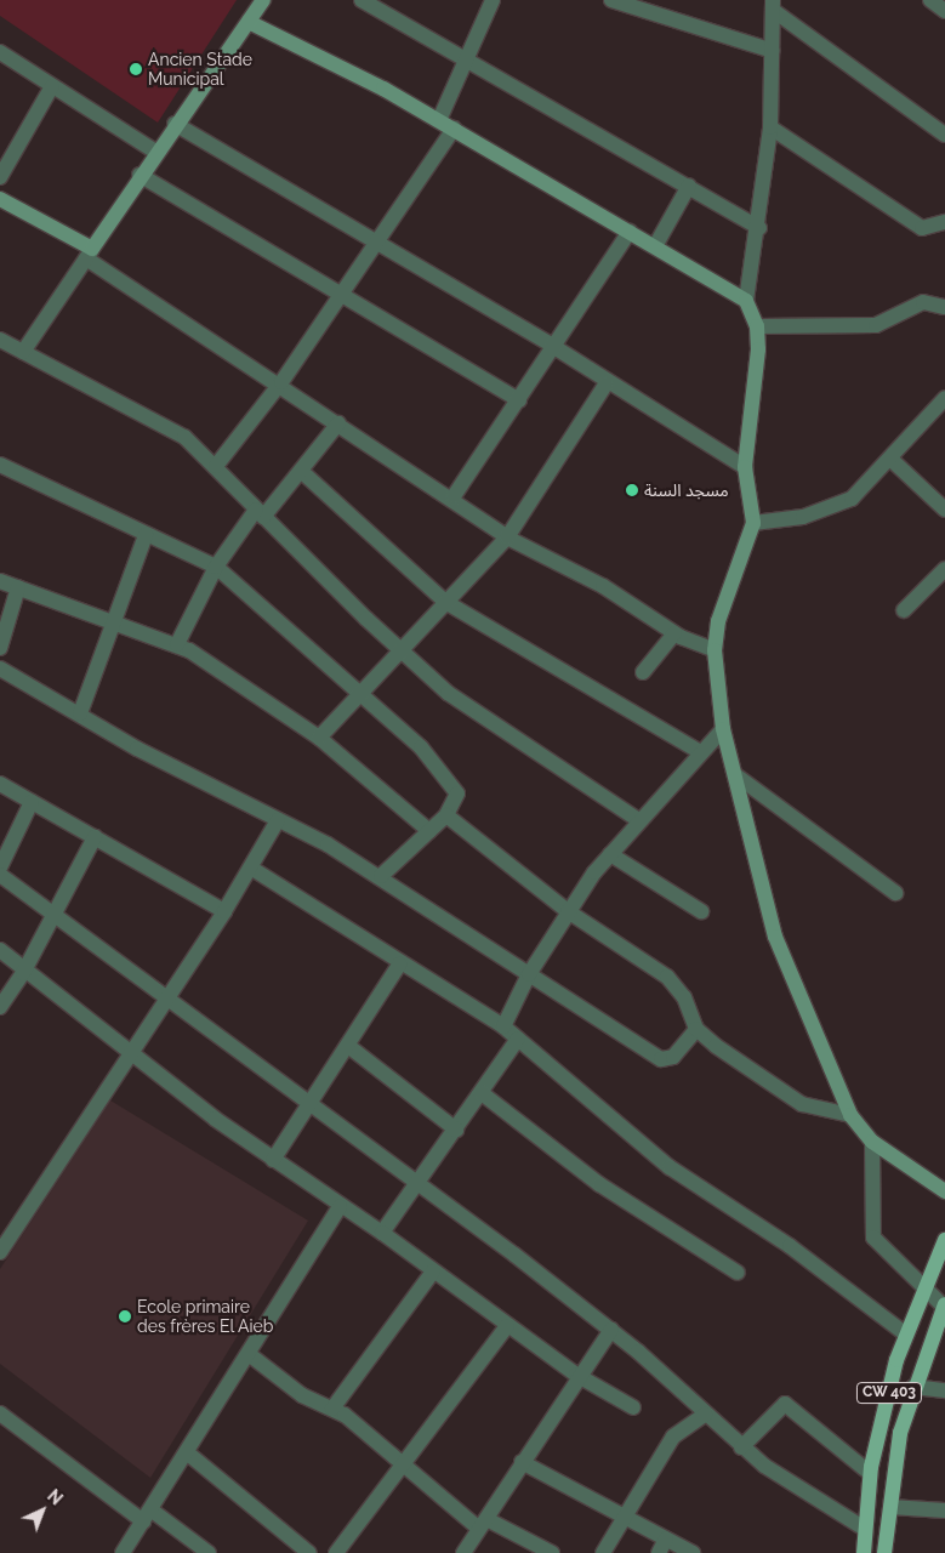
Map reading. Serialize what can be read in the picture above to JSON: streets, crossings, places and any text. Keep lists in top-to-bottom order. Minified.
{"streets":{"main road":["CW 403"]},"places":["Ancien Stade Municipal","مسجد السنة","Ecole primaire des frères El Aieb"],"north":"top right"}
